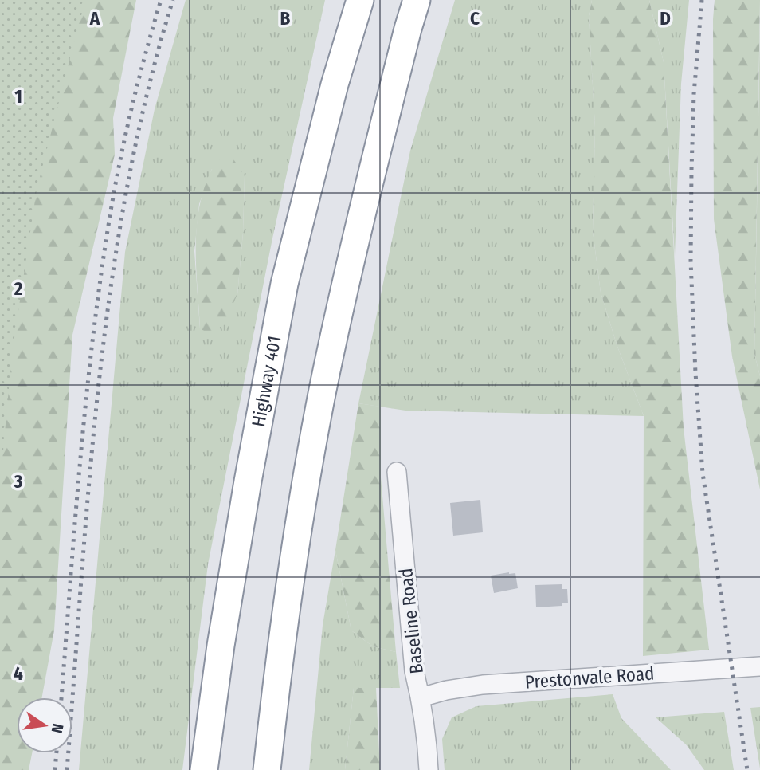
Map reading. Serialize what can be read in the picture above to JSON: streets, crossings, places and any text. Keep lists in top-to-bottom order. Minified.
{"streets":{"highway":["Highway 401"],"street":["Baseline Road","Prestonvale Road"]},"crossings":[["Baseline Road","Prestonvale Road"]],"north":"right","grid":{"columns":["A","B","C","D"],"rows":["1","2","3","4"]}}
